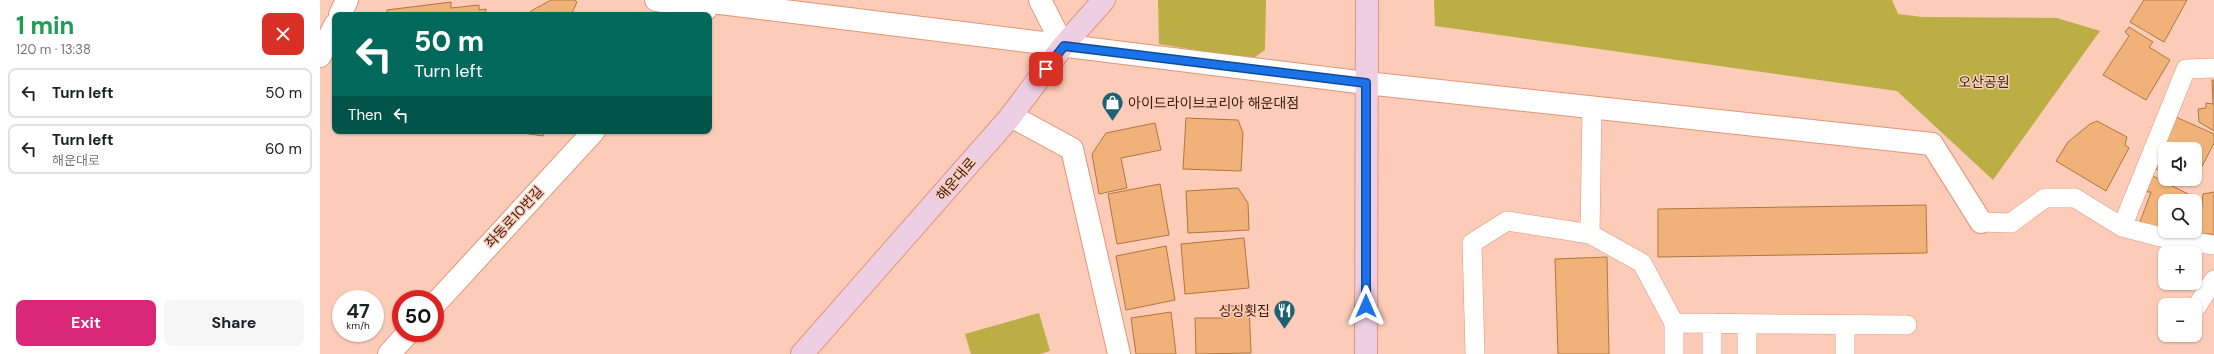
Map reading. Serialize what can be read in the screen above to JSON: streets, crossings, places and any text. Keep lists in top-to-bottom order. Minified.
{"streets":{"main road":["해운대로"],"street":["좌동로10번길"]},"parks":["오산공원"],"places":{"shop":["아이드라이브코리아 해운대점"],"restaurant":["싱싱횟집"]},"page":{"heading":["1 min","120 m · 13:38"],"turn":["50 m","Turn left"],"list":[{"name":"Turn left","value":"50 m"},{"name":"Turn left","note":"해운대로","value":"60 m"}],"then":"Then","map_buttons":["+","−"],"speed":"47 km/h","limit":"50","buttons":["Exit","Share"]}}
